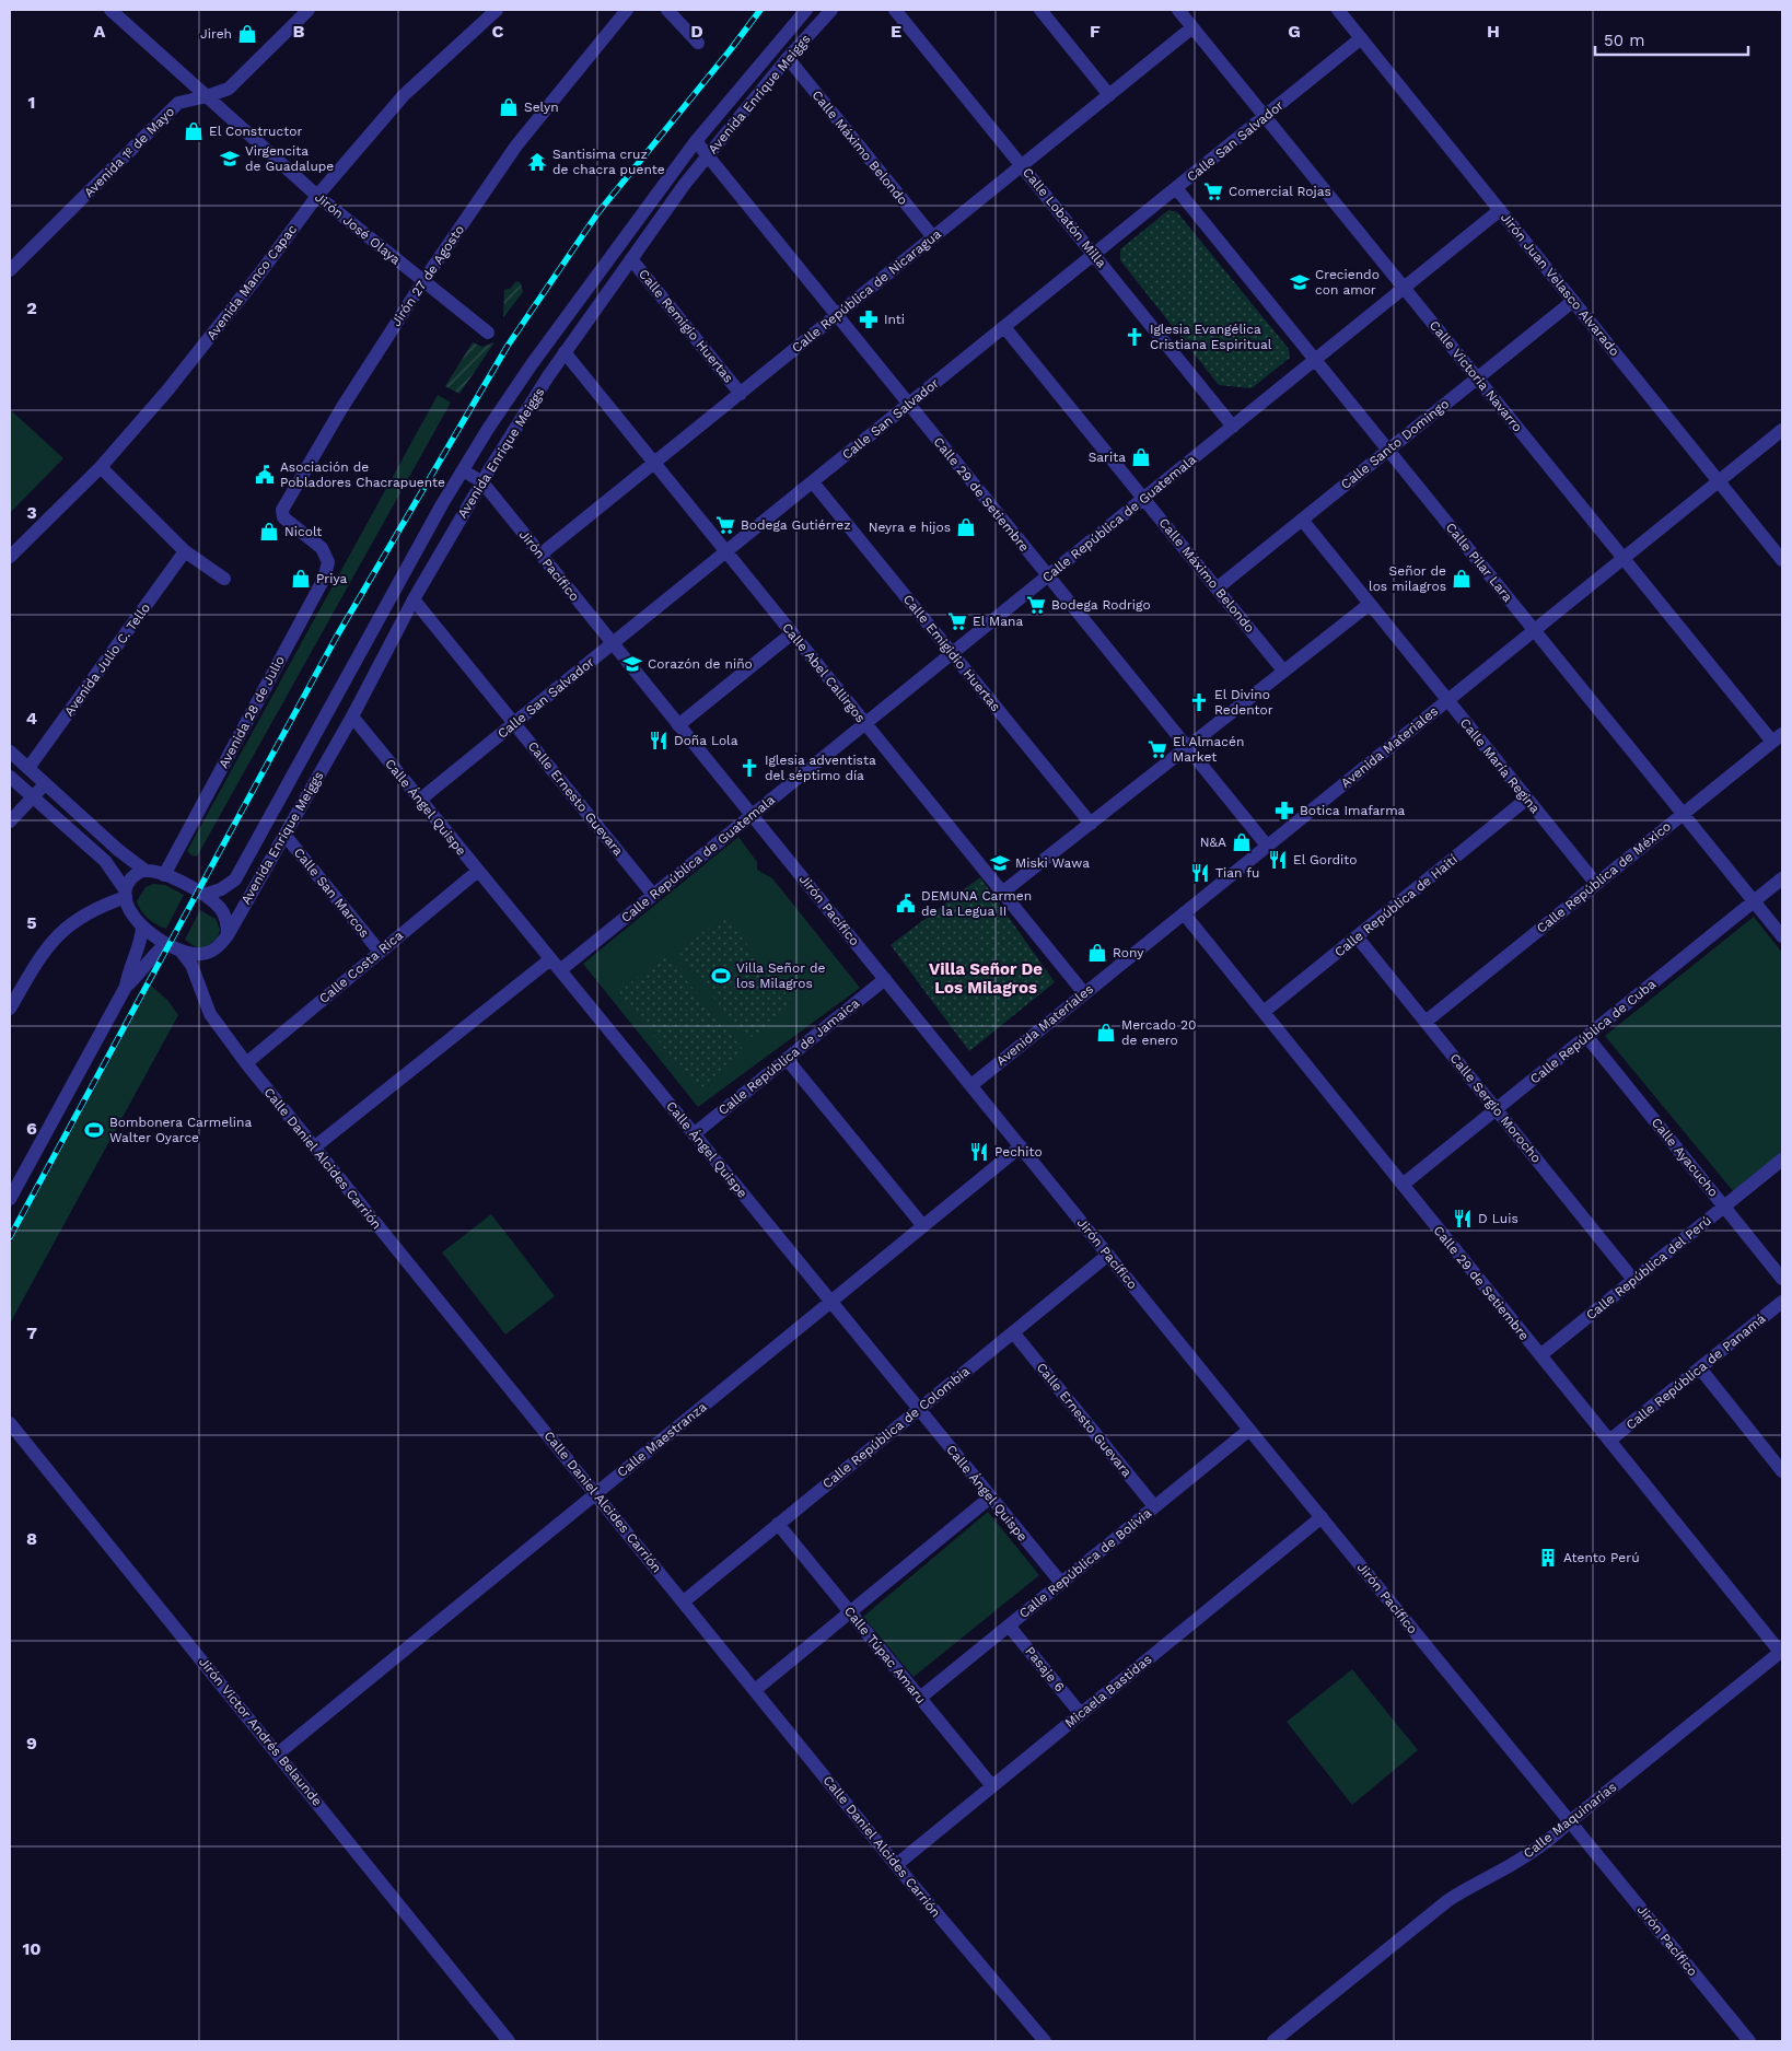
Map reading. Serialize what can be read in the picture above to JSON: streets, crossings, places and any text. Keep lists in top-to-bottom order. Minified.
{"streets":{"street":["Avenida Enrique Meiggs","Calle San Salvador","Calle Máximo Belondo","Avenida 1º de Mayo","Calle Lobatón Milla","Jirón José Olaya","Jirón 27 de Agosto","Avenida Manco Capac","Jirón Juan Velasco Alvarado","Calle República de Nicaragua","Calle Remigio Huertas","Calle Victoria Navarro","Calle Santo Domingo","Calle 29 de Setiembre","Calle República de Guatemala","Calle Pilar Lara","Jirón Pacífico","Calle Emigidio Huertas","Avenida Julio C. Tello","Calle Abel Callirgos","Avenida 28 de Julio","Avenida Materiales","Calle María Regina","Calle Ernesto Guevara","Calle Ángel Quispe","Calle República de México","Calle San Marcos","Calle República de Haití","Calle Costa Rica","Calle República de Cuba","Calle República de Jamaica","Calle Sergio Morocho","Calle Ayacucho","Calle Daniel Alcides Carrión","Calle República del Perú","Calle República de Panamá","Calle República de Colombia","Calle Maestranza","Calle República de Bolivia","Calle Túpac Amaru","Pasaje 6","Micaela Bastidas","Jirón Victor Andrés Belaunde","Calle Maquinarias"]},"crossings":[["Avenida Enrique Meiggs","Calle Máximo Belondo"],["Avenida Enrique Meiggs","Calle Remigio Huertas"],["Avenida Enrique Meiggs","Calle 29 de Setiembre"],["Avenida Enrique Meiggs","Jirón Pacífico"],["Avenida Enrique Meiggs","Calle Abel Callirgos"],["Avenida Enrique Meiggs","Avenida 28 de Julio"],["Avenida Enrique Meiggs","Calle Ernesto Guevara"],["Avenida Enrique Meiggs","Calle Ángel Quispe"],["Avenida Enrique Meiggs","Calle San Marcos"],["Avenida Enrique Meiggs","Calle Daniel Alcides Carrión"],["Calle San Salvador","Calle Máximo Belondo"],["Calle San Salvador","Calle Lobatón Milla"],["Calle San Salvador","Jirón Juan Velasco Alvarado"],["Calle San Salvador","Calle Victoria Navarro"],["Calle San Salvador","Calle 29 de Setiembre"],["Calle San Salvador","Calle Pilar Lara"],["Calle San Salvador","Jirón Pacífico"],["Calle San Salvador","Calle Emigidio Huertas"],["Calle San Salvador","Calle Abel Callirgos"],["Calle San Salvador","Calle Ernesto Guevara"],["Calle San Salvador","Calle Ángel Quispe"],["Calle Máximo Belondo","Calle República de Nicaragua"],["Calle Máximo Belondo","Calle Santo Domingo"],["Calle Máximo Belondo","Calle República de Guatemala"],["Avenida 1º de Mayo","Jirón José Olaya"],["Calle Lobatón Milla","Calle República de Nicaragua"],["Calle Lobatón Milla","Calle República de Guatemala"],["Jirón José Olaya","Jirón 27 de Agosto"],["Jirón José Olaya","Avenida Manco Capac"],["Jirón 27 de Agosto","Avenida 28 de Julio"],["Jirón Juan Velasco Alvarado","Calle Santo Domingo"],["Jirón Juan Velasco Alvarado","Calle República de Guatemala"],["Jirón Juan Velasco Alvarado","Avenida Materiales"],["Calle República de Nicaragua","Calle Remigio Huertas"],["Calle República de Nicaragua","Calle Victoria Navarro"],["Calle República de Nicaragua","Calle 29 de Setiembre"],["Calle República de Nicaragua","Jirón Pacífico"],["Calle República de Nicaragua","Calle Abel Callirgos"],["Calle Victoria Navarro","Calle Santo Domingo"],["Calle Victoria Navarro","Calle República de Guatemala"],["Calle Victoria Navarro","Avenida Materiales"],["Calle Victoria Navarro","Calle República de México"],["Calle Santo Domingo","Calle Pilar Lara"],["Calle Santo Domingo","Calle María Regina"],["Calle 29 de Setiembre","Calle República de Guatemala"],["Calle 29 de Setiembre","Avenida Materiales"],["Calle 29 de Setiembre","Calle República de Haití"],["Calle 29 de Setiembre","Calle República de Cuba"],["Calle 29 de Setiembre","Calle República del Perú"],["Calle 29 de Setiembre","Calle República de Panamá"],["Calle 29 de Setiembre","Calle Maquinarias"],["Calle República de Guatemala","Calle Pilar Lara"],["Calle República de Guatemala","Jirón Pacífico"],["Calle República de Guatemala","Calle Emigidio Huertas"],["Calle República de Guatemala","Calle Abel Callirgos"],["Calle República de Guatemala","Calle Ernesto Guevara"],["Calle República de Guatemala","Calle Ángel Quispe"],["Calle Pilar Lara","Avenida Materiales"],["Calle Pilar Lara","Calle República de México"],["Calle Pilar Lara","Calle República de Cuba"],["Jirón Pacífico","Avenida Materiales"],["Jirón Pacífico","Calle República de Jamaica"],["Jirón Pacífico","Calle República de Colombia"],["Jirón Pacífico","Calle Maestranza"],["Jirón Pacífico","Calle República de Bolivia"],["Jirón Pacífico","Micaela Bastidas"],["Jirón Pacífico","Calle Maquinarias"],["Calle Abel Callirgos","Avenida Materiales"],["Avenida 28 de Julio","Calle Daniel Alcides Carrión"],["Avenida Materiales","Calle María Regina"],["Calle María Regina","Calle República de México"],["Calle María Regina","Calle República de Haití"],["Calle Ernesto Guevara","Calle República de Colombia"],["Calle Ernesto Guevara","Calle República de Bolivia"],["Calle Ángel Quispe","Calle Costa Rica"],["Calle Ángel Quispe","Calle República de Jamaica"],["Calle Ángel Quispe","Calle República de Colombia"],["Calle Ángel Quispe","Calle Maestranza"],["Calle Ángel Quispe","Calle República de Bolivia"],["Calle República de México","Calle Sergio Morocho"],["Calle San Marcos","Calle Costa Rica"],["Calle República de Haití","Calle Sergio Morocho"],["Calle Costa Rica","Calle Daniel Alcides Carrión"],["Calle República de Cuba","Calle Sergio Morocho"],["Calle República de Cuba","Calle Ayacucho"],["Calle Sergio Morocho","Calle República del Perú"],["Calle Ayacucho","Calle República del Perú"],["Calle Daniel Alcides Carrión","Calle República de Colombia"],["Calle Daniel Alcides Carrión","Calle Maestranza"],["Calle Daniel Alcides Carrión","Micaela Bastidas"],["Calle República de Colombia","Calle Túpac Amaru"],["Calle Maestranza","Jirón Victor Andrés Belaunde"],["Calle República de Bolivia","Calle Túpac Amaru"],["Calle República de Bolivia","Pasaje 6"],["Calle Túpac Amaru","Micaela Bastidas"],["Pasaje 6","Micaela Bastidas"]],"districts":["Villa Señor De Los Milagros"],"places":{"shop":["Jireh","Selyn","El Constructor","Sarita","Neyra e hijos","Nicolt","Priya","Señor de los milagros","N&A","Rony","Mercado 20 de enero"],"school or university":["Virgencita de Guadalupe","Creciendo con amor","Corazón de niño","Miski Wawa"],"temple":["Santisima cruz de chacra puente"],"supermarket":["Comercial Rojas","Bodega Gutiérrez","Bodega Rodrigo","El Mana","El Almacén Market"],"pharmacy":["Inti","Botica Imafarma"],"church":["Iglesia Evangélica Cristiana Espiritual","El Divino Redentor","Iglesia adventista del séptimo día"],"public building":["Asociación de Pobladores Chacrapuente","DEMUNA Carmen de la Legua II"],"restaurant":["Doña Lola","El Gordito","Tian fu","Pechito","D Luis"],"sports":["Villa Señor de los Milagros","Bombonera Carmelina Walter Oyarce"],"building":["Atento Perú"]},"scale_bar":"50 m","grid":{"columns":["A","B","C","D","E","F","G","H"],"rows":["1","2","3","4","5","6","7","8","9","10"]}}
